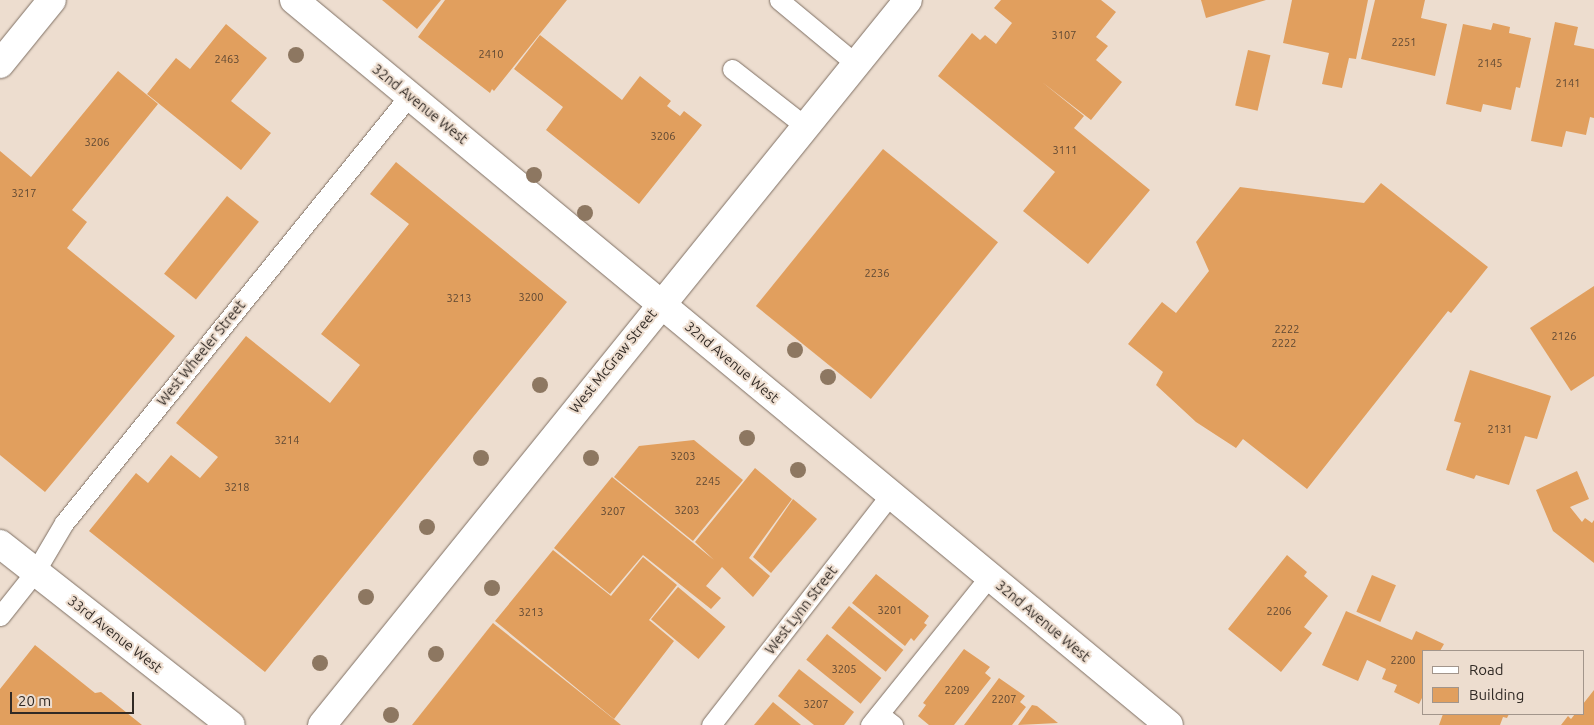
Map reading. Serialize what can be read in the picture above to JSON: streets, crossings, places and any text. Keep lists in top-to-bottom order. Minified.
{"streets":{"street":["32nd Avenue West","West McGraw Street","33rd Avenue West"],"lane":["West Wheeler Street","West Lynn Street"]},"crossings":[["32nd Avenue West","West Wheeler Street"],["32nd Avenue West","West McGraw Street"],["32nd Avenue West","West Lynn Street"],["West Wheeler Street","33rd Avenue West"]],"house_numbers":["3107","2251","2410","2463","2145","2141","3206","3206","3111","3217","2236","3200","3213","2222","2126","2222","2131","3214","3203","2245","3218","3203","3207","3201","2206","3213","2200","3205","2209","2207","3207"],"legend":["Road","Building"],"scale_bar":"20 m"}
